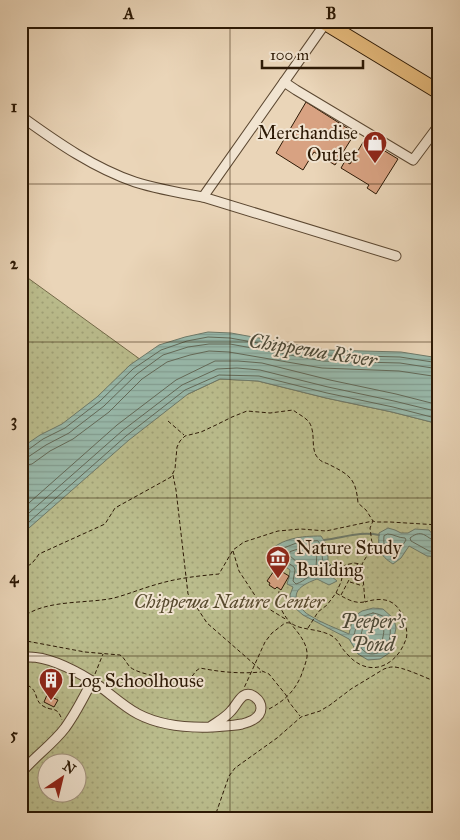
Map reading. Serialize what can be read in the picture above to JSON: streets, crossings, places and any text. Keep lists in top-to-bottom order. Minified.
{"water":["Chippewa River","Peeper's Pond"],"parks":["Chippewa Nature Center"],"places":{"shop":["Merchandise Outlet"],"museum":["Nature Study Building"],"building":["Log Schoolhouse"]},"scale_bar":"100 m","north":"top right","grid":{"columns":["A","B"],"rows":["1","2","3","4","5"]}}
